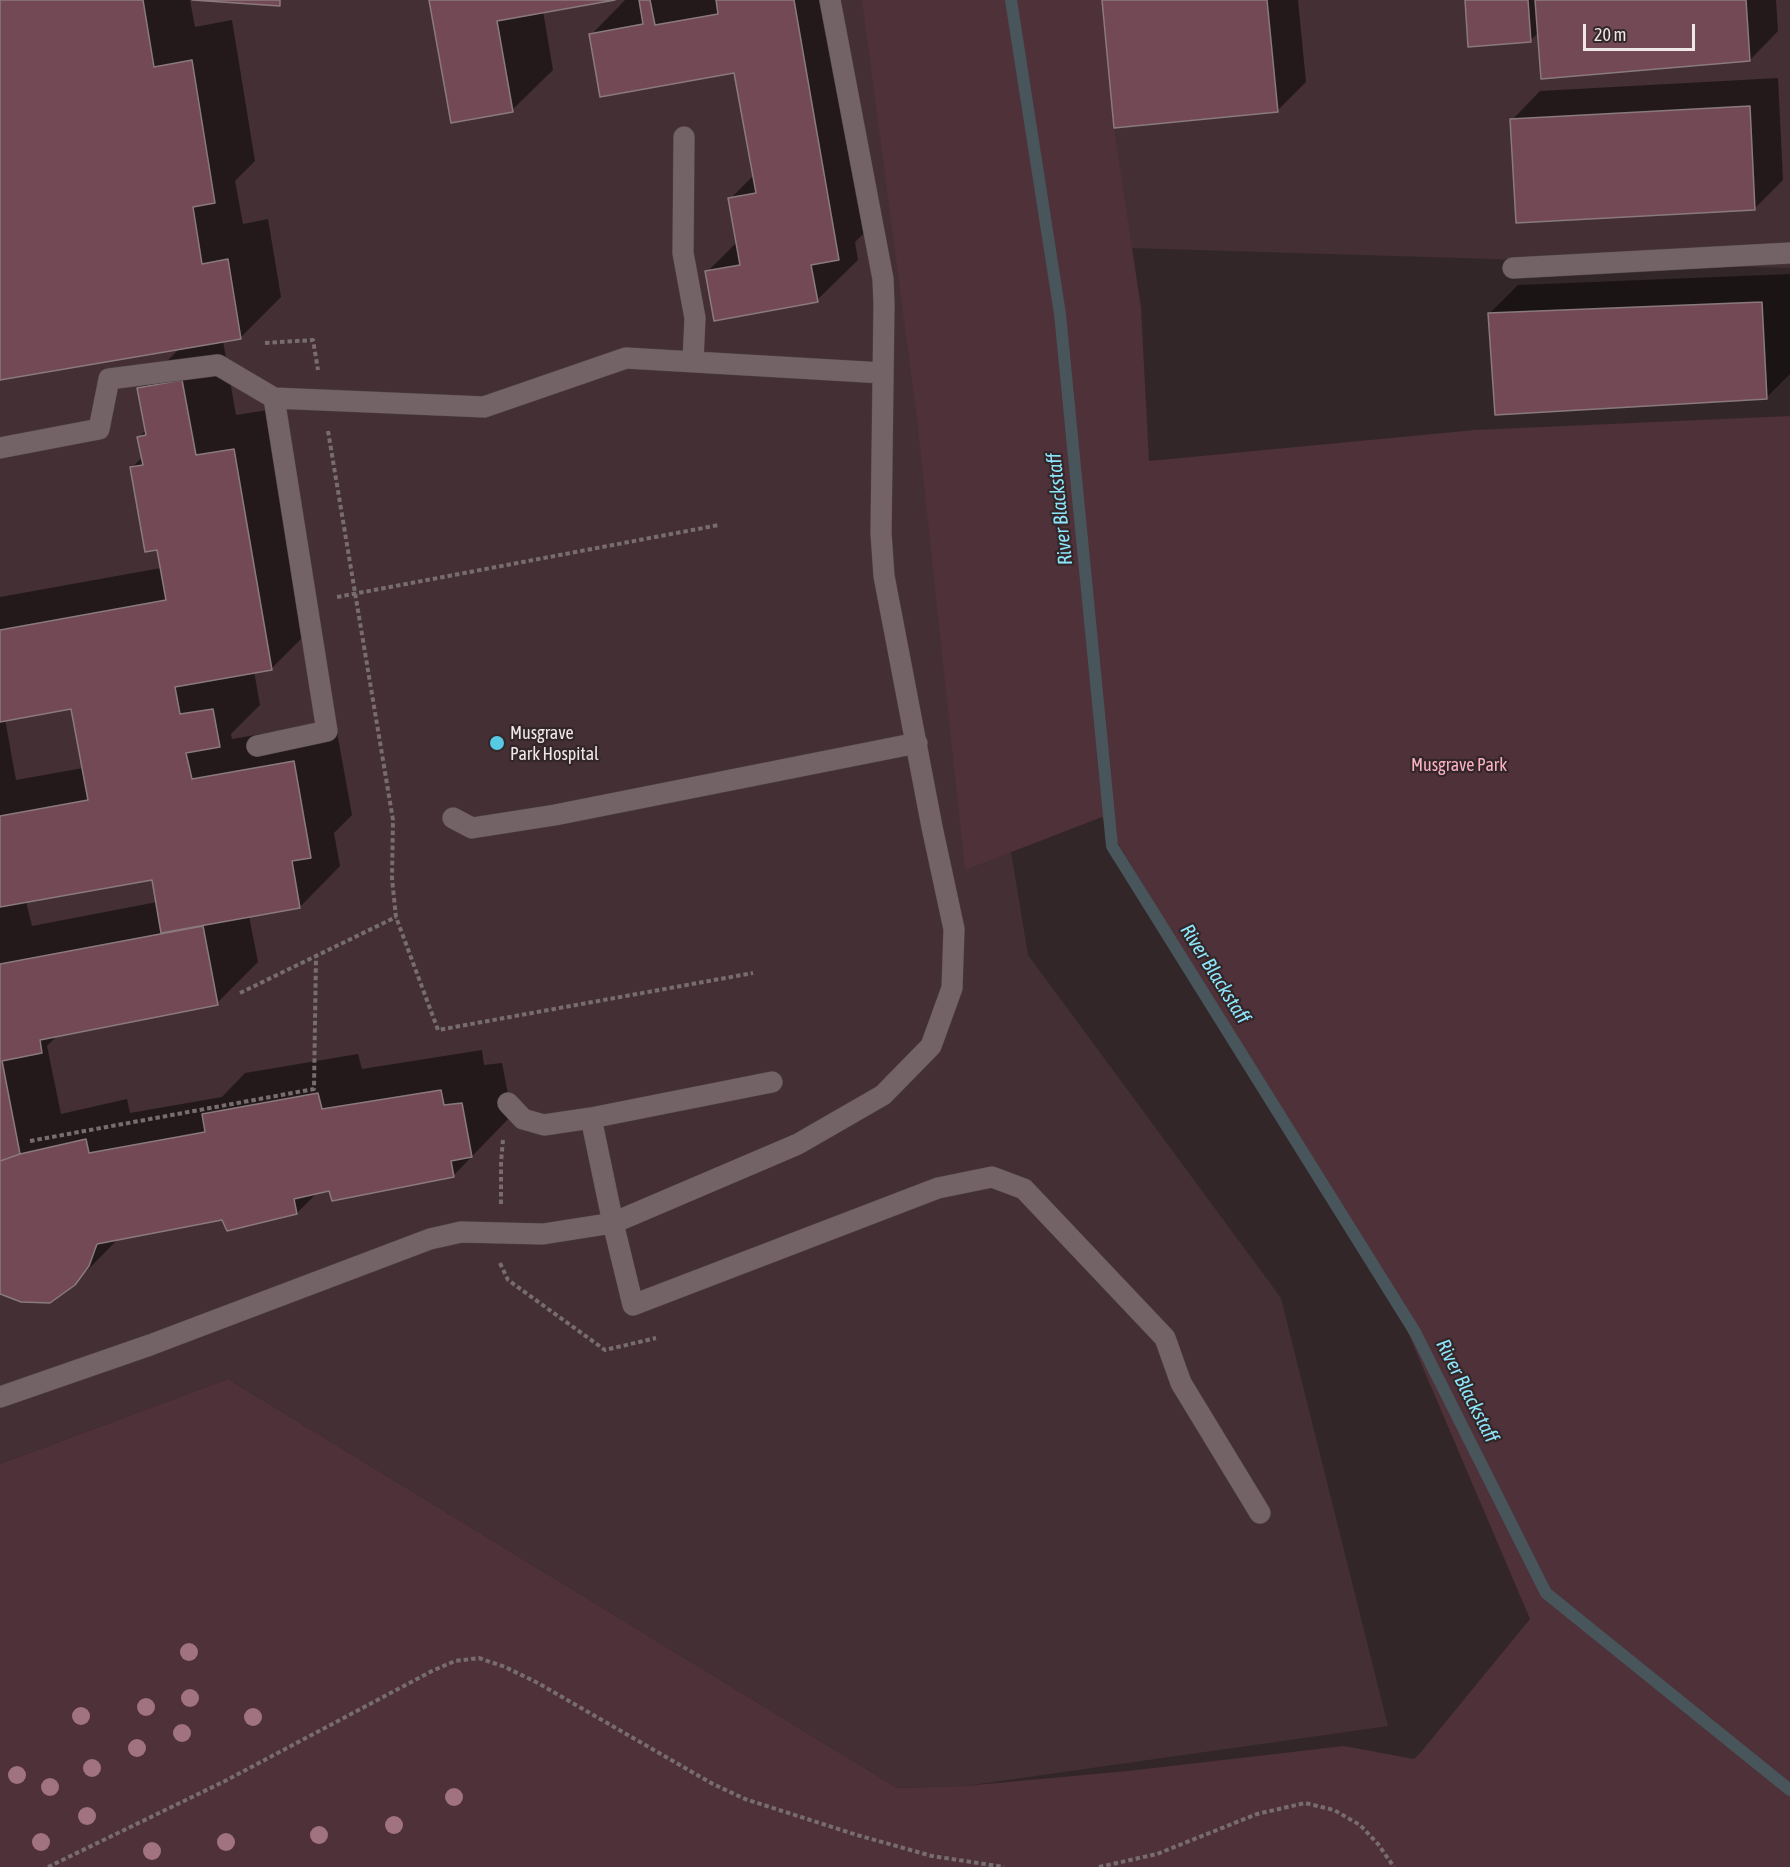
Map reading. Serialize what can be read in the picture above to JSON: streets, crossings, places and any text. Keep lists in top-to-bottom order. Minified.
{"water":["River Blackstaff"],"parks":["Musgrave Park"],"places":["Musgrave Park Hospital"],"scale_bar":"20 m"}
